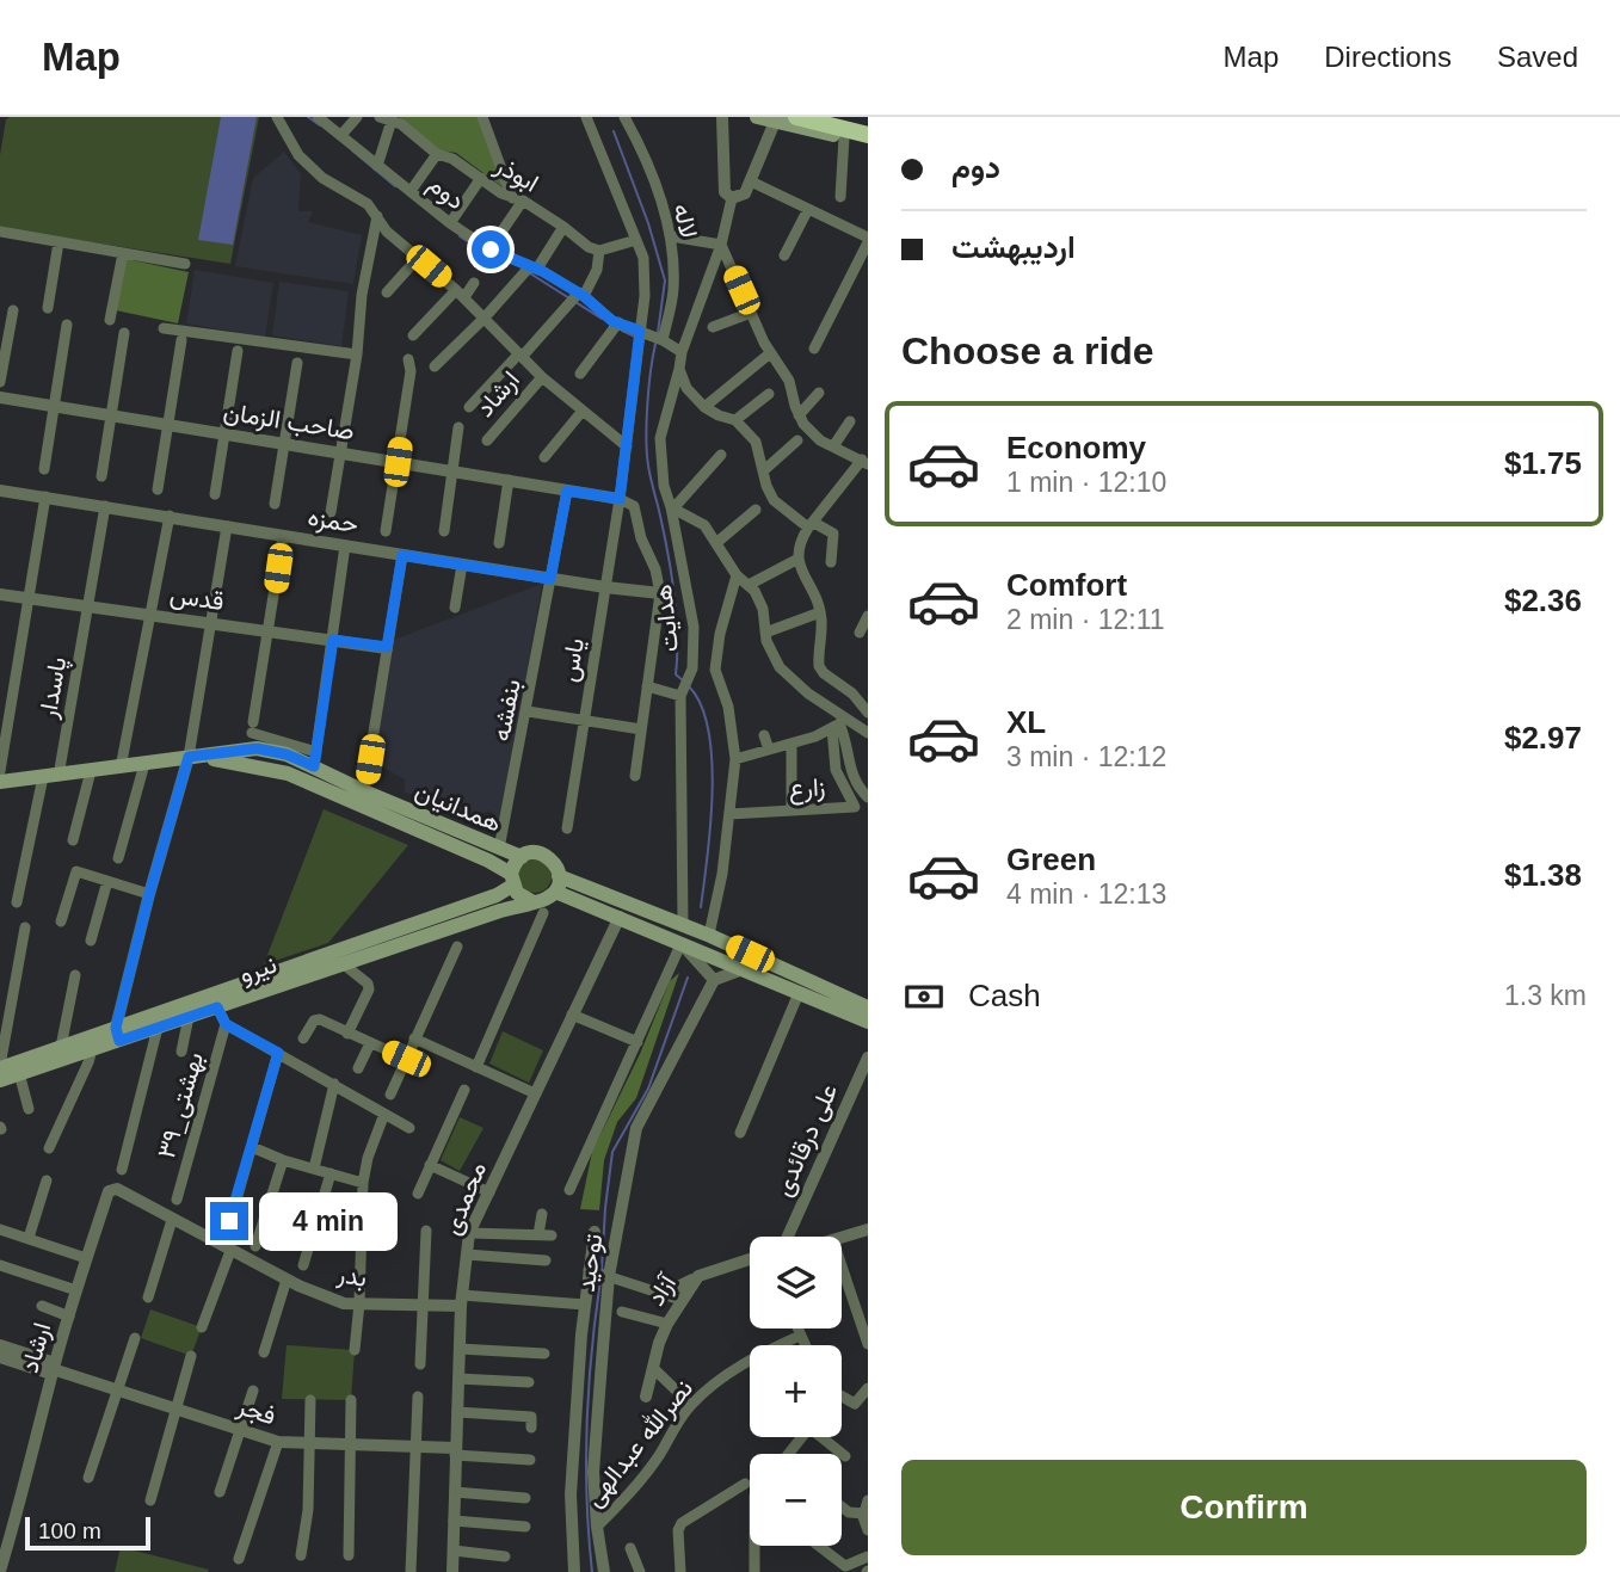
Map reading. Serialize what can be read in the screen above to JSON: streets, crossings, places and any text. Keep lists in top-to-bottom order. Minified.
{"streets":{"main road":["همدانیان","نیرو"],"street":["ابوذر","دوم","لاله","ارشاد","صاحب الزمان","حمزه","قدس","هدایت","یاس","پاسدار","بنفشه","زارع","۳۹_بهشتی","علی درقائدی","محمدی","توحید","بدر","آزاد","فجر","نصرالله عبدالهی"]},"crossings":[["دوم","لاله"],["دوم","هدایت"],["لاله","یاس"],["ارشاد","بدر"],["ارشاد","فجر"],["صاحب الزمان","یاس"],["صاحب الزمان","بنفشه"],["حمزه","یاس"],["حمزه","پاسدار"],["حمزه","بنفشه"],["قدس","پاسدار"],["پاسدار","همدانیان"],["بنفشه","همدانیان"],["همدانیان","نیرو"],["محمدی","بدر"],["محمدی","فجر"],["توحید","نصرالله عبدالهی"]],"scale_bar":"100 m","page":{"header":"Map","nav":["Map","Directions","Saved"],"banner":["دوم","اردیبهشت"],"heading":"Choose a ride","list":[{"name":"Economy","note":"1 min · 12:10","value":"$1.75"},{"name":"Comfort","note":"2 min · 12:11","value":"$2.36"},{"name":"XL","note":"3 min · 12:12","value":"$2.97"},{"name":"Green","note":"4 min · 12:13","value":"$1.38"}],"pay":["Cash","1.3 km"],"bubble":"4 min","map_buttons":["+","−"],"buttons":"Confirm","scale":"100 m"}}
